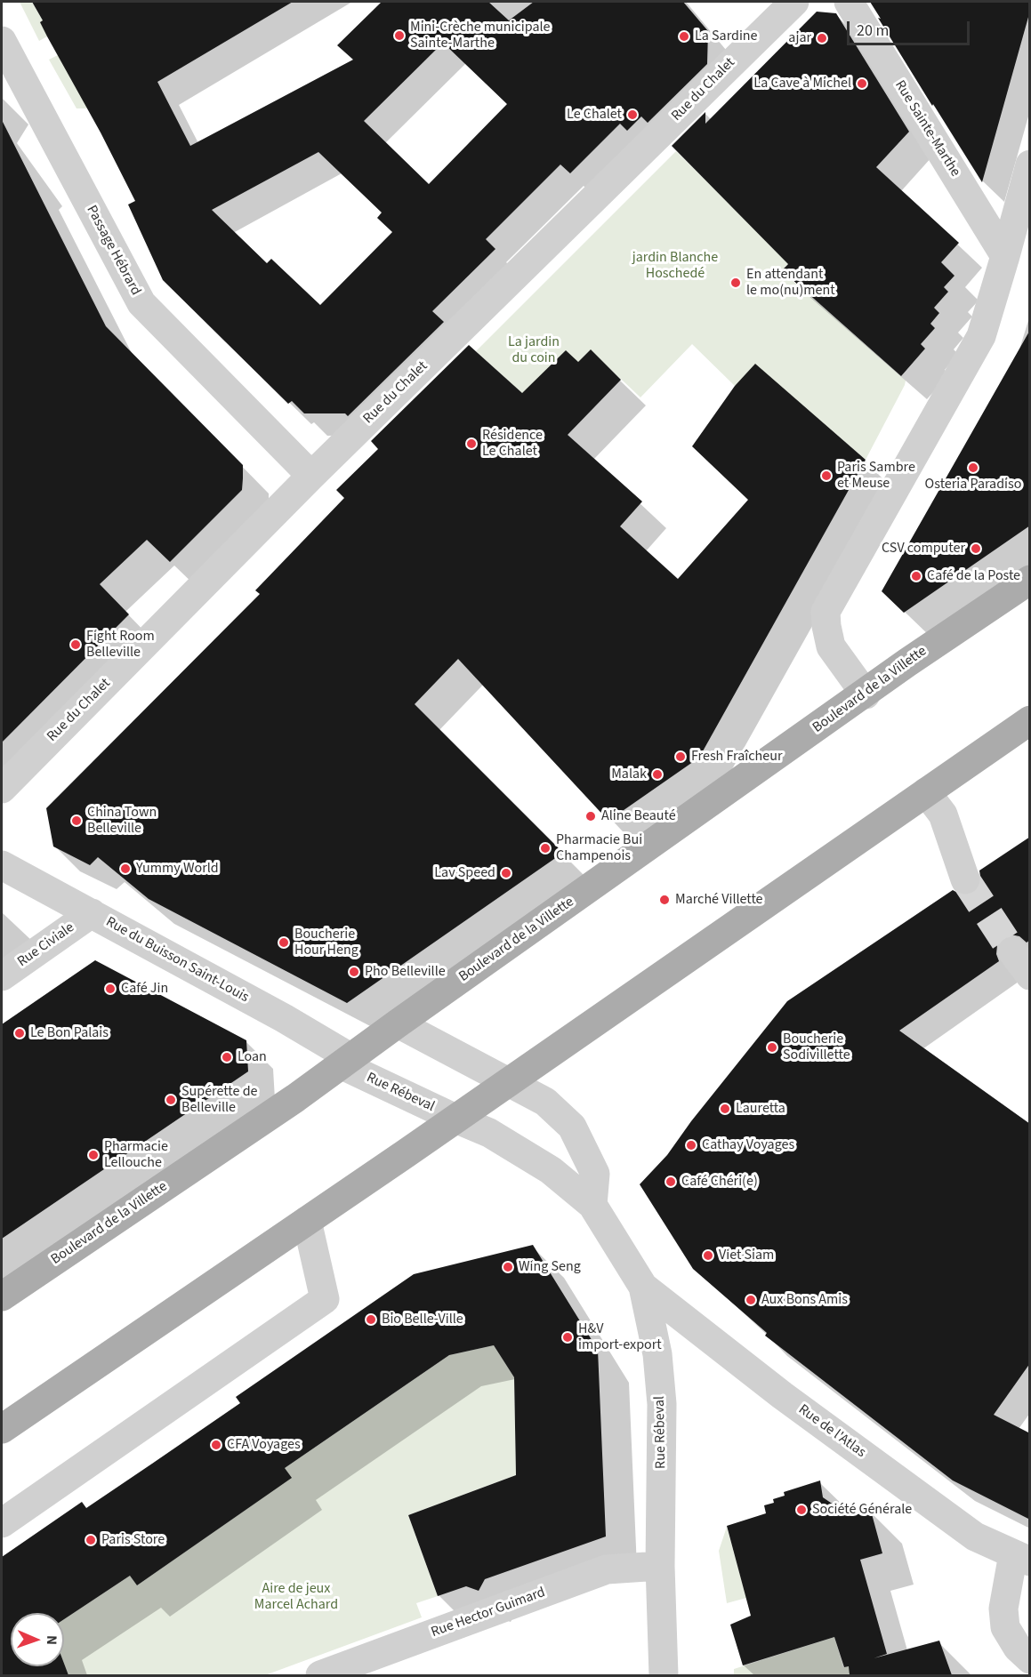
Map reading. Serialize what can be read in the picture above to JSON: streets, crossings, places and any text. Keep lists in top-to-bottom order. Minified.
{"streets":{"main road":["Boulevard de la Villette"],"street":["Rue du Chalet","Rue Sainte-Marthe","Passage Hébrard","Rue Civiale","Rue du Buisson Saint-Louis","Rue Rébeval","Rue de l'Atlas","Rue Hector Guimard"]},"crossings":[["Rue du Chalet","Passage Hébrard"],["Boulevard de la Villette","Rue du Buisson Saint-Louis"],["Boulevard de la Villette","Rue Rébeval"],["Rue Civiale","Rue du Buisson Saint-Louis"],["Rue du Buisson Saint-Louis","Rue Rébeval"],["Rue Rébeval","Rue de l'Atlas"],["Rue Rébeval","Rue Hector Guimard"]],"parks":["jardin Blanche Hoschedé","La jardin du coin","Aire de jeux Marcel Achard"],"places":["Mini-Crèche municipale Sainte-Marthe","La Sardine","ajar","La Cave à Michel","Le Chalet","En attendant le mo(nu)ment","Résidence Le Chalet","Osteria Paradiso","Paris Sambre et Meuse","CSV computer","Café de la Poste","Fight Room Belleville","Fresh Fraîcheur","Malak","Aline Beauté","China Town Belleville","Pharmacie Bui Champenois","Yummy World","Lav Speed","Marché Villette","Boucherie Hour Heng","Pho Belleville","Café Jin","Le Bon Palais","Boucherie Sodivillette","Loan","Supérette de Belleville","Lauretta","Cathay Voyages","Pharmacie Lellouche","Café Chéri(e)","Viet Siam","Wing Seng","Aux Bons Amis","Bio Belle-Ville","H&V import-export","CFA Voyages","Société Générale","Paris Store"],"scale_bar":"20 m","north":"right"}
